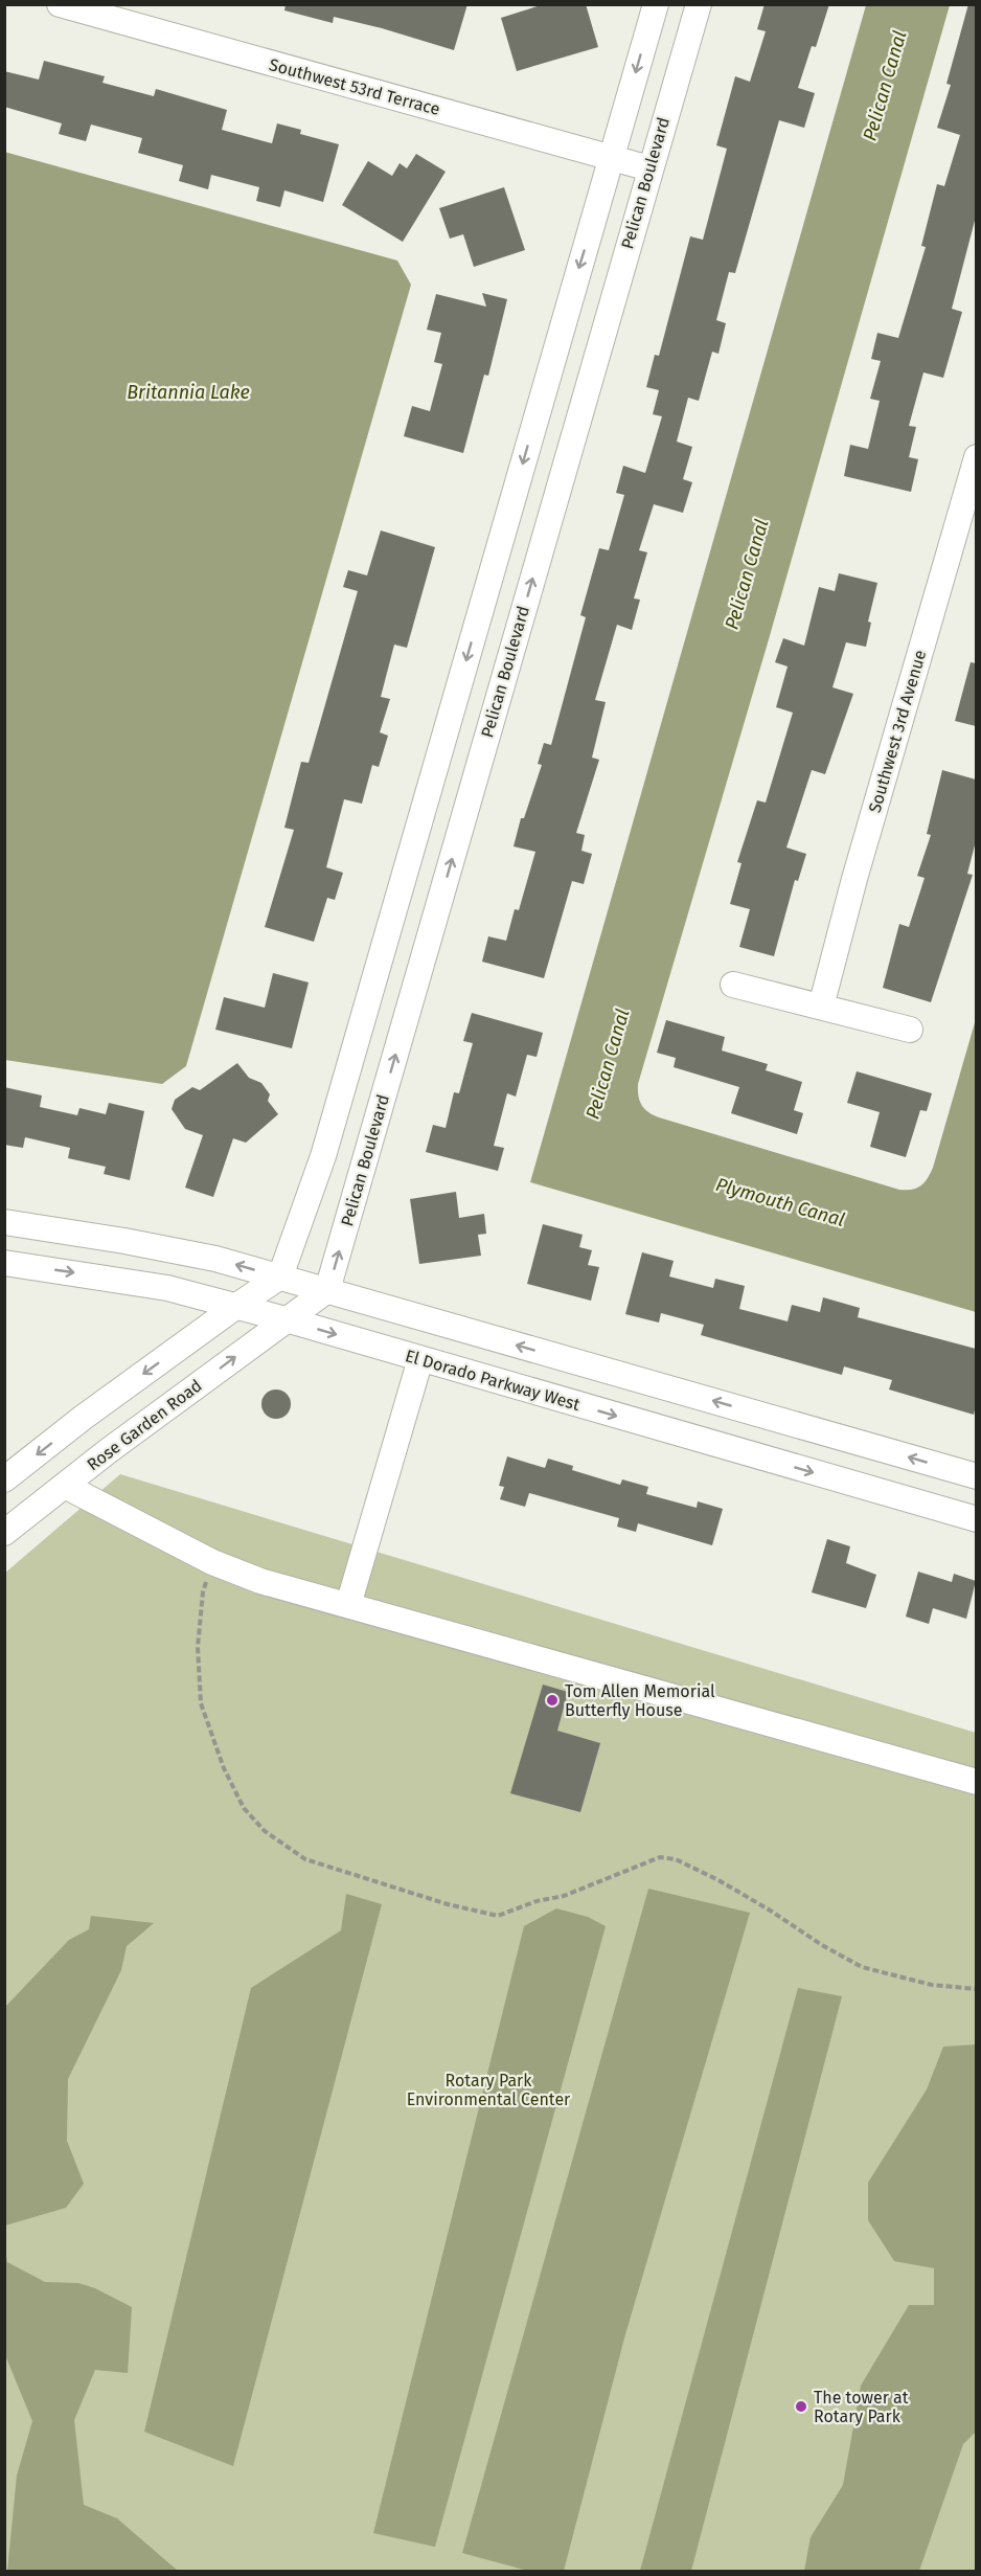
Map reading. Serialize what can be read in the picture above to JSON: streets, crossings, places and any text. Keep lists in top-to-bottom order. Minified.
{"streets":{"street":["Southwest 53rd Terrace","Pelican Boulevard","Southwest 3rd Avenue","El Dorado Parkway West","Rose Garden Road"]},"crossings":[["Southwest 53rd Terrace","Pelican Boulevard"],["El Dorado Parkway West","Rose Garden Road"]],"water":["Pelican Canal","Britannia Lake","Plymouth Canal"],"parks":["Rotary Park Environmental Center"],"places":["Tom Allen Memorial Butterfly House","The tower at Rotary Park"]}
